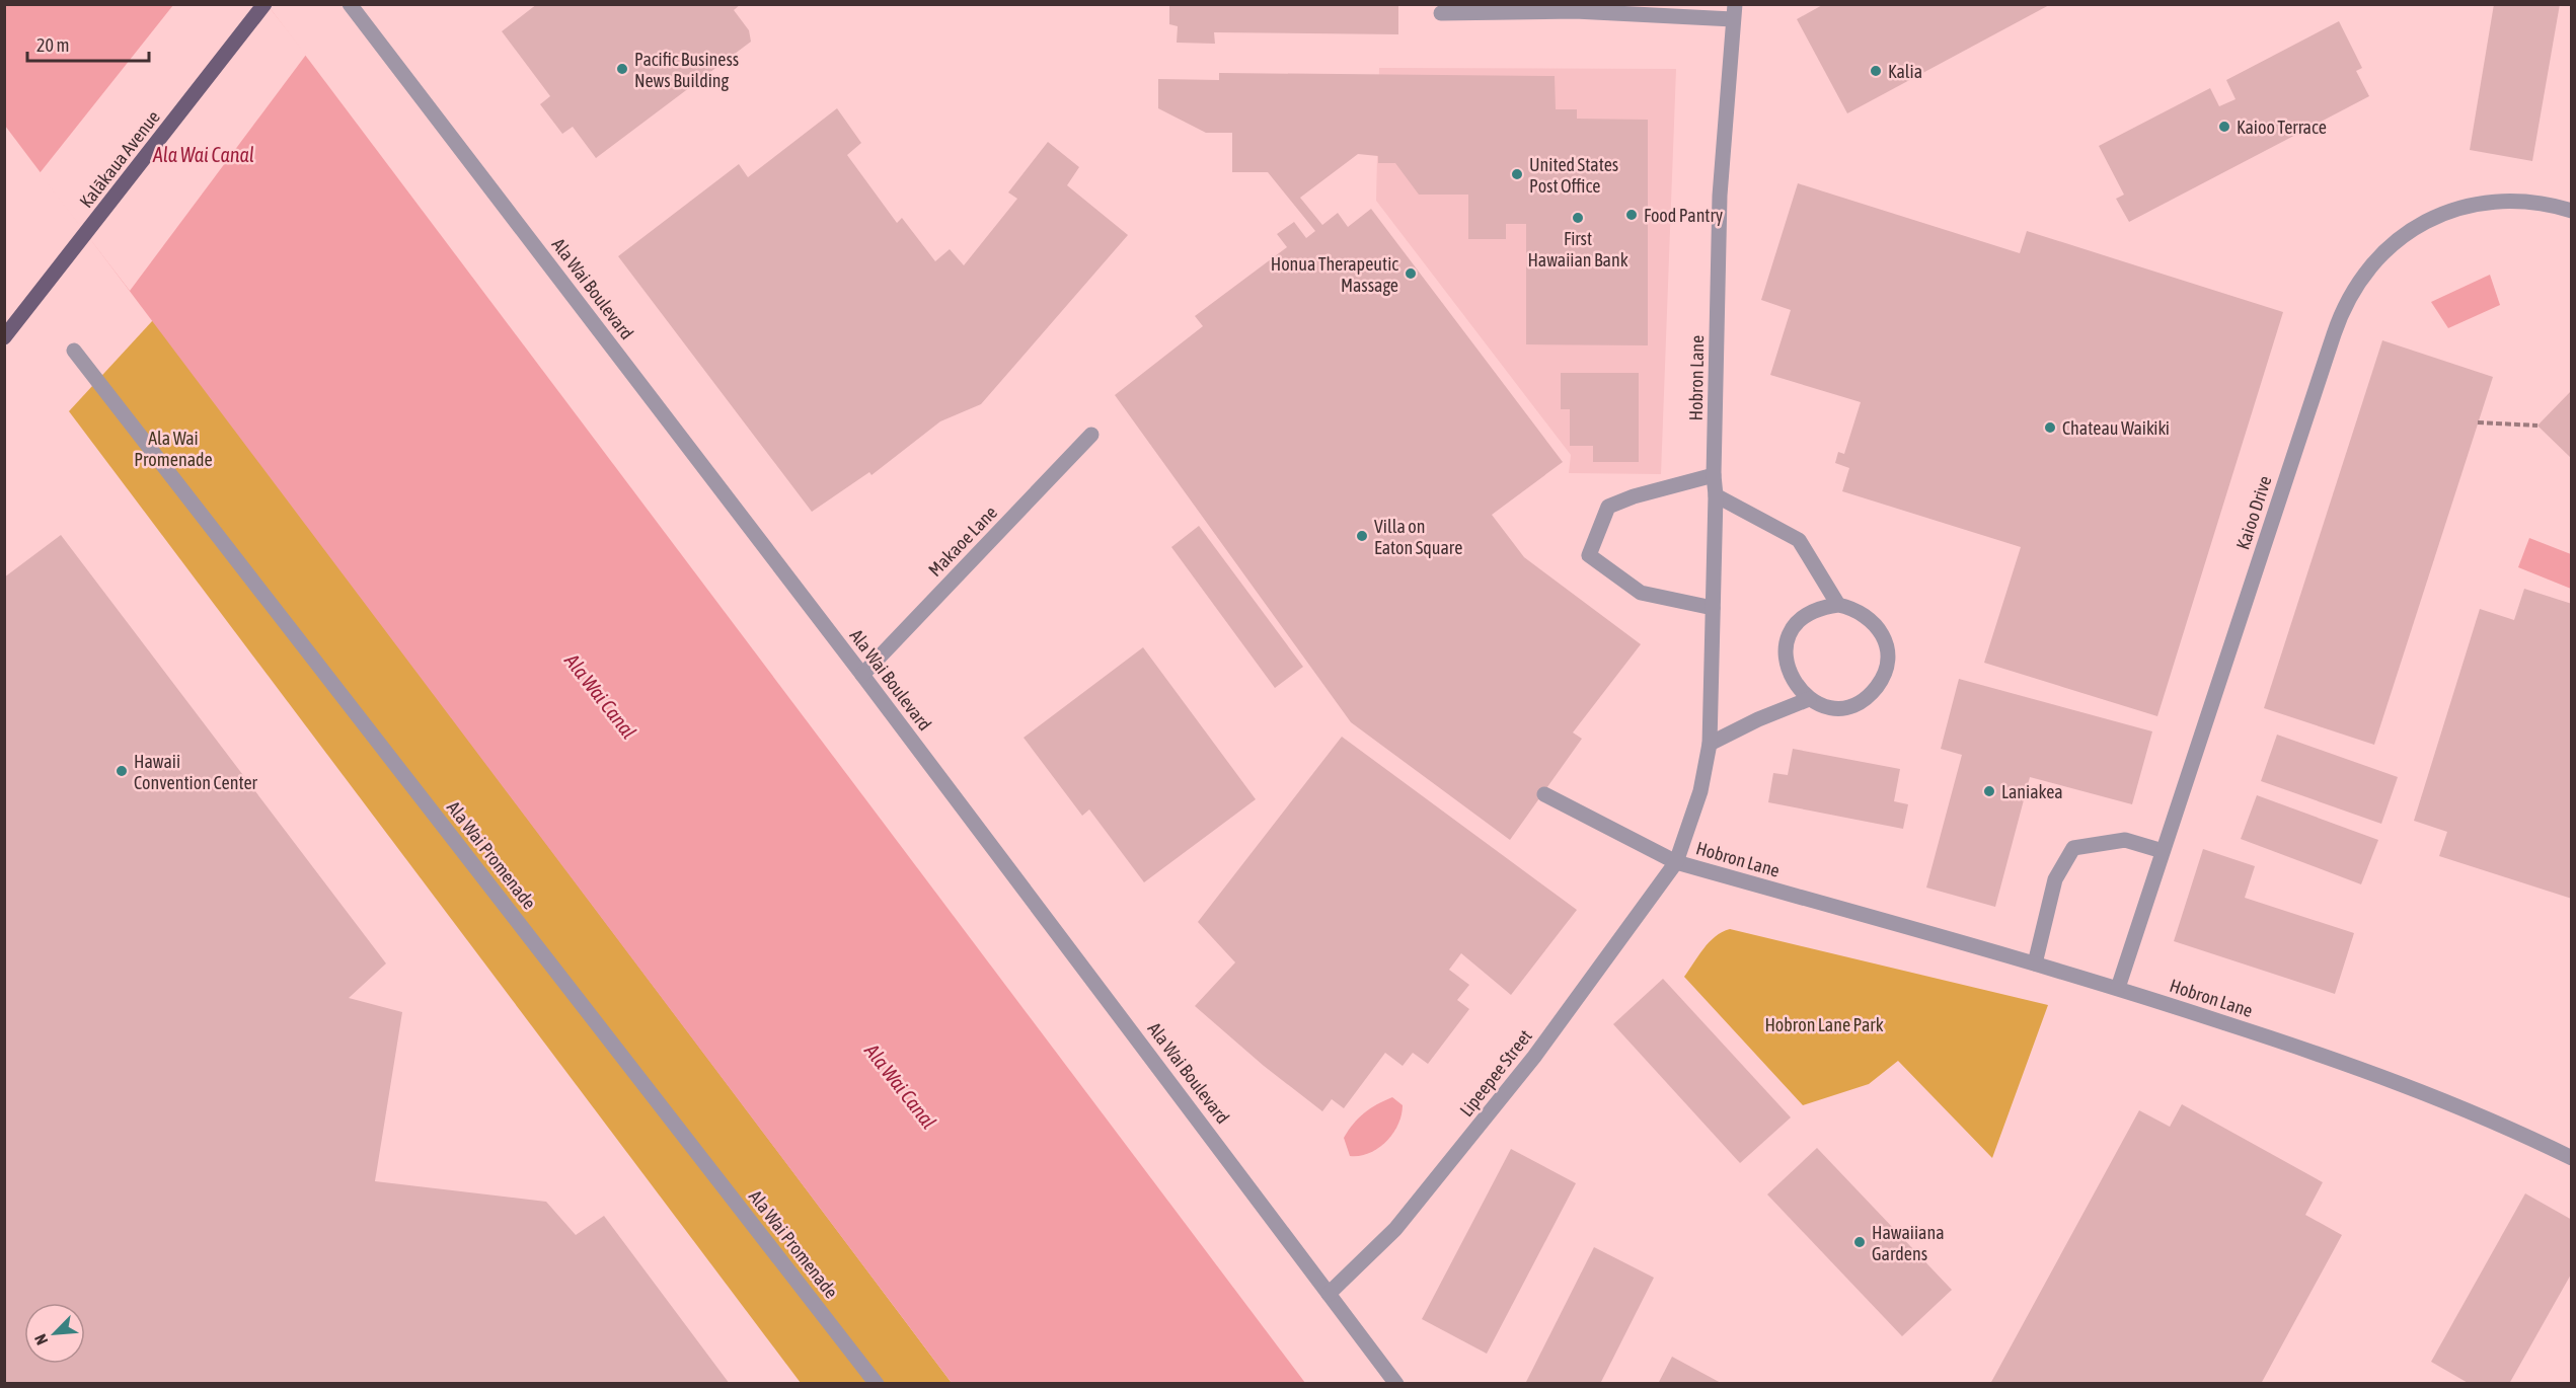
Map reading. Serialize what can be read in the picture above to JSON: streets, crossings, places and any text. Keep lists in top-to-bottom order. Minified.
{"streets":{"main road":["Kalākaua Avenue"],"street":["Ala Wai Boulevard","Hobron Lane","Kaioo Drive","Makaoe Lane","Ala Wai Promenade","Lipeepee Street"]},"crossings":[["Ala Wai Boulevard","Makaoe Lane"],["Ala Wai Boulevard","Lipeepee Street"],["Hobron Lane","Kaioo Drive"],["Hobron Lane","Lipeepee Street"]],"water":["Ala Wai Canal"],"parks":["Ala Wai Promenade","Hobron Lane Park"],"places":["Pacific Business News Building","Kalia","Kaioo Terrace","United States Post Office","Food Pantry","First Hawaiian Bank","Honua Therapeutic Massage","Chateau Waikiki","Villa on Eaton Square","Hawaii Convention Center","Laniakea","Hawaiiana Gardens"],"scale_bar":"20 m","north":"bottom left"}
